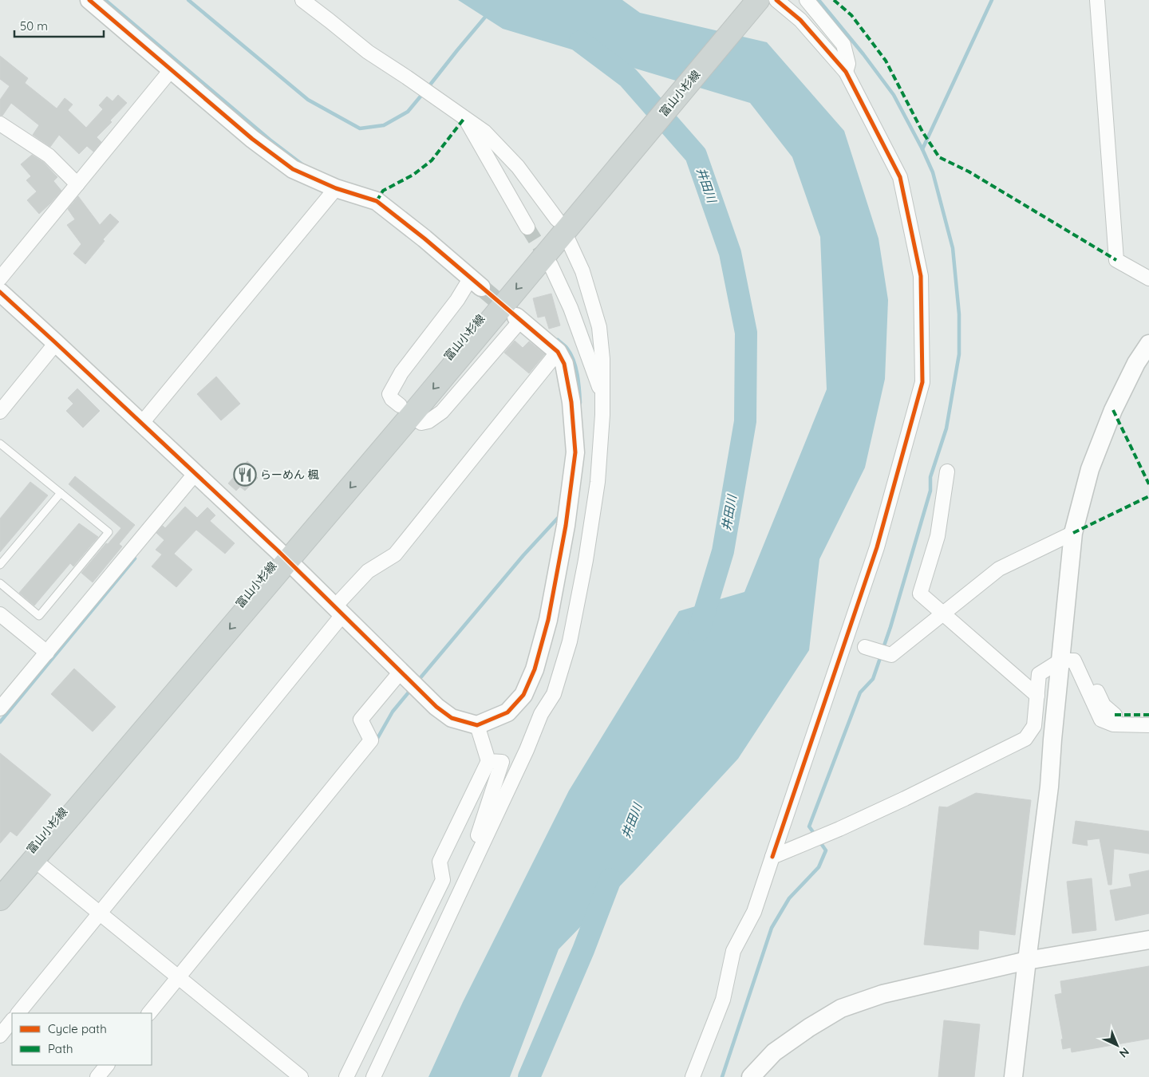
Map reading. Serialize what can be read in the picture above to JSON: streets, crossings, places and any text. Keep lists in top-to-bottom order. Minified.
{"streets":{"main road":["富山小杉線"]},"water":["井田川"],"places":{"restaurant":["らーめん 楓"]},"legend":["Cycle path","Path"],"scale_bar":"50 m","north":"bottom right"}
